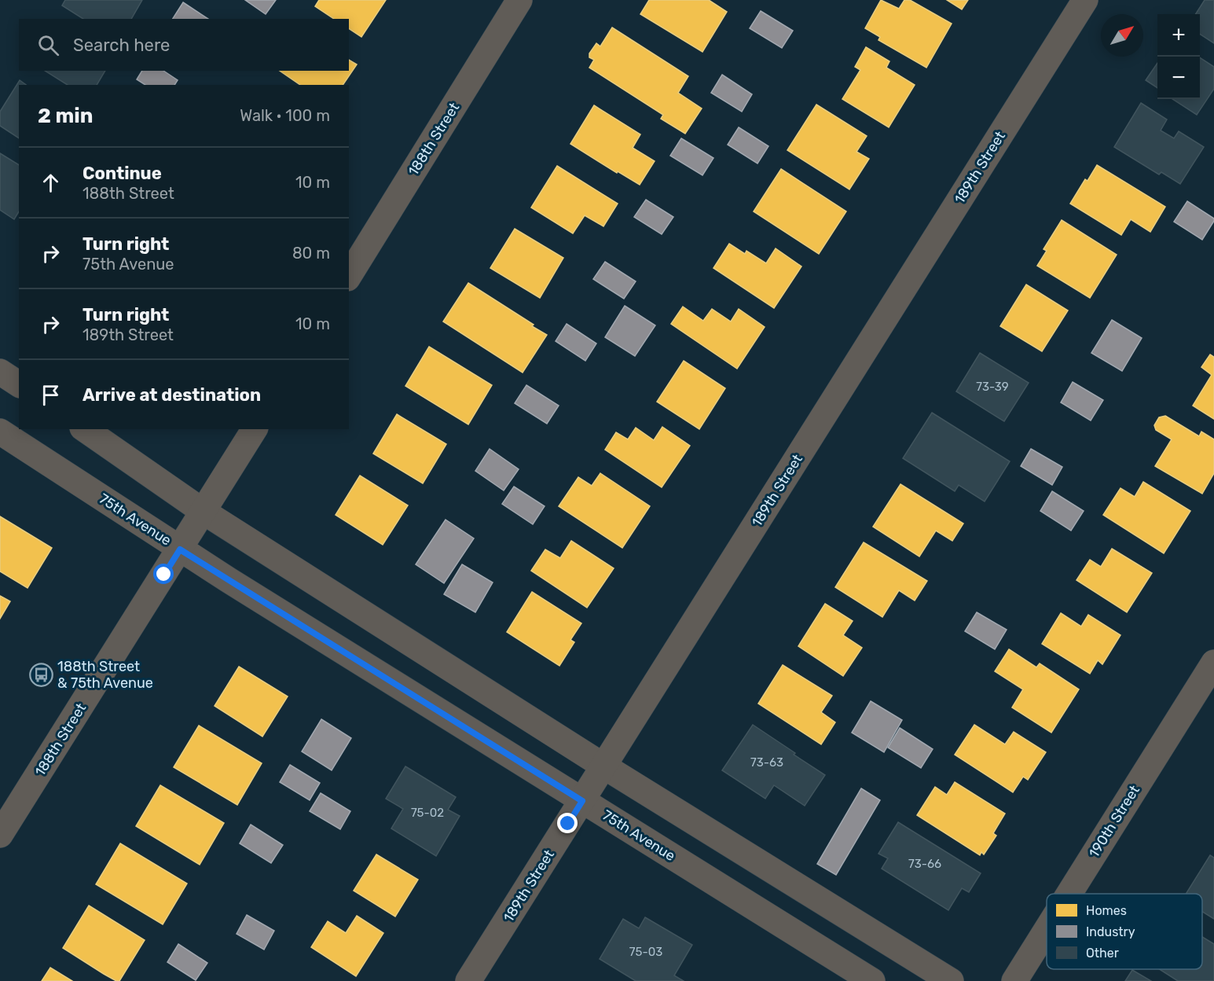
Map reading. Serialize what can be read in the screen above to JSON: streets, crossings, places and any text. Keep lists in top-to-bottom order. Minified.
{"streets":{"street":["188th Street","189th Street","75th Avenue","190th Street"]},"crossings":[["188th Street","75th Avenue"],["189th Street","75th Avenue"]],"places":{"bus stop":["188th Street & 75th Avenue"]},"house_numbers":["73-39","73-63","75-02","73-66","75-03"],"legend":["Homes","Industry","Other"],"north":"top right","page":{"map_buttons":["+","−"],"search":"Search here","heading":["2 min","Walk · 100 m"],"list":[["Continue","188th Street","10 m"],["Turn right","75th Avenue","80 m"],["Turn right","189th Street","10 m"],"Arrive at destination"]}}
